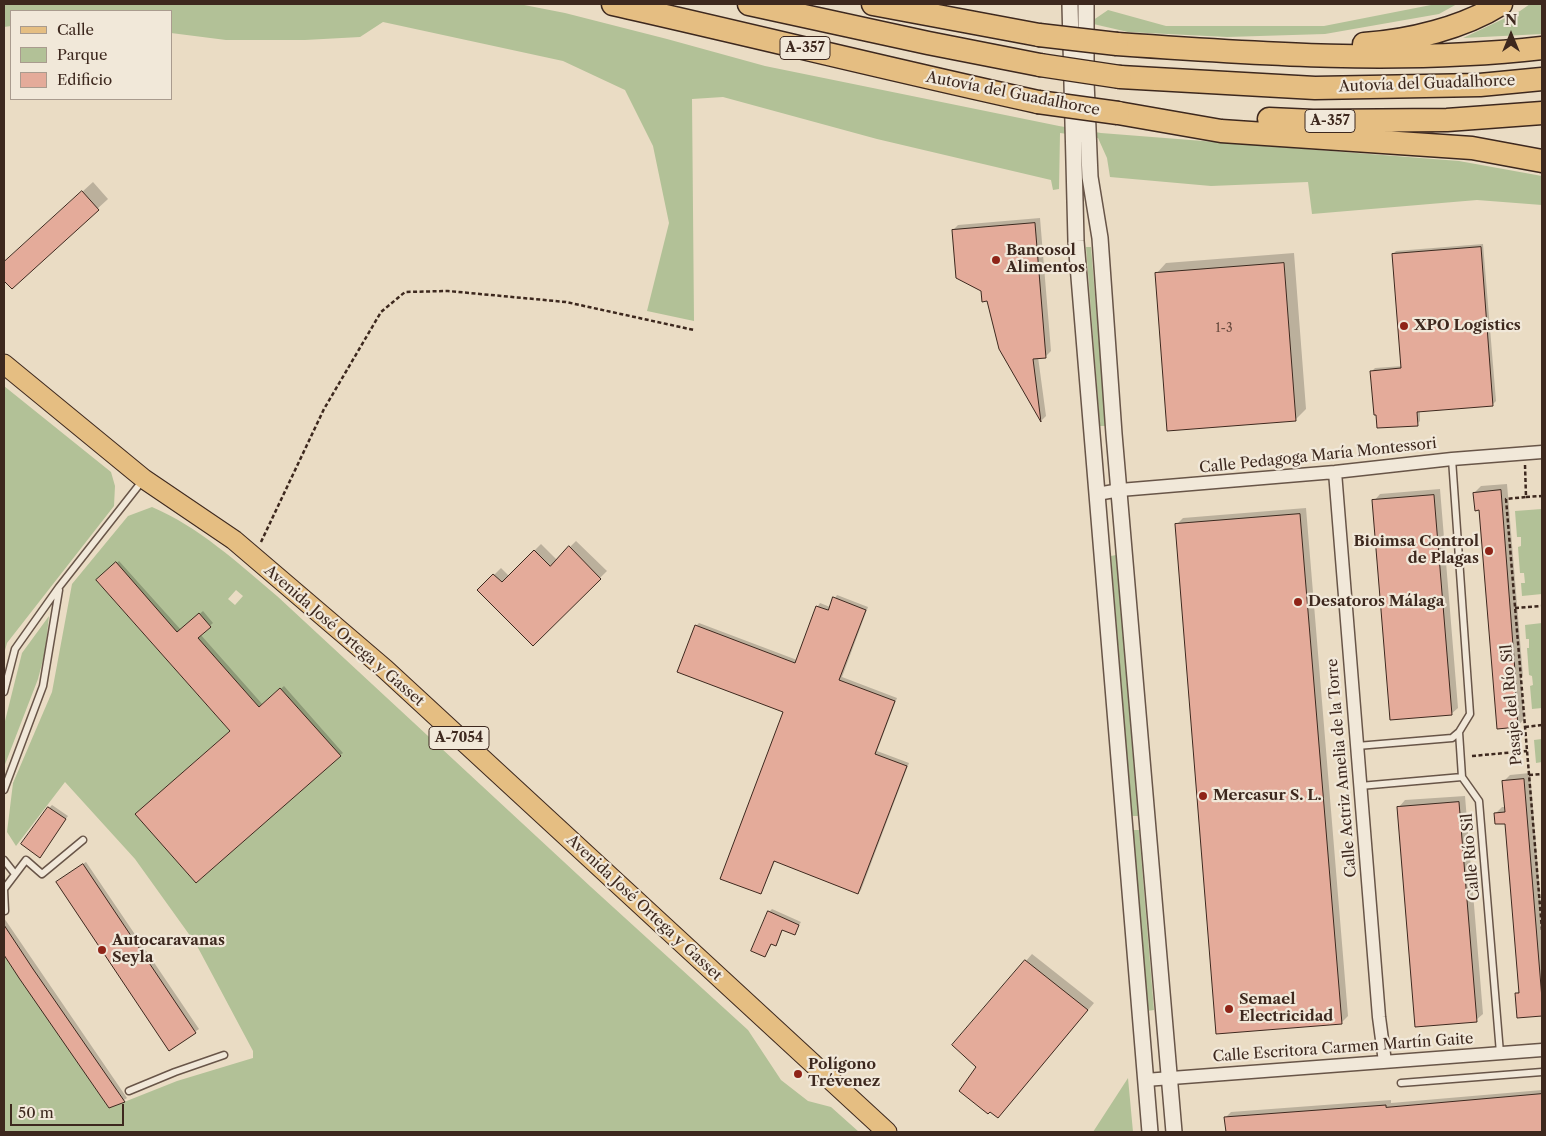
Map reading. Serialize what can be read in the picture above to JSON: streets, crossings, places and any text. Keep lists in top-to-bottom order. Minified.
{"streets":{"highway":["A-357","Autovía del Guadalhorce"],"main road":["Avenida José Ortega y Gasset","A-7054"],"street":["Calle Pedagoga María Montessori","Calle Actriz Amelia de la Torre","Calle Escritora Carmen Martín Gaite"],"lane":["Calle Río Sil"],"path":["Pasaje del Río Sil"]},"crossings":[["Calle Pedagoga María Montessori","Calle Actriz Amelia de la Torre"],["Calle Pedagoga María Montessori","Calle Río Sil"],["Calle Actriz Amelia de la Torre","Calle Escritora Carmen Martín Gaite"],["Calle Río Sil","Calle Escritora Carmen Martín Gaite"]],"places":["Bancosol Alimentos","XPO Logistics","Bioimsa Control de Plagas","Desatoros Málaga","Mercasur S. L.","Autocaravanas Seyla","Semael Electricidad","Polígono Trévenez"],"house_numbers":["1-3"],"legend":["Calle","Parque","Edificio"],"scale_bar":"50 m","north":"top"}
